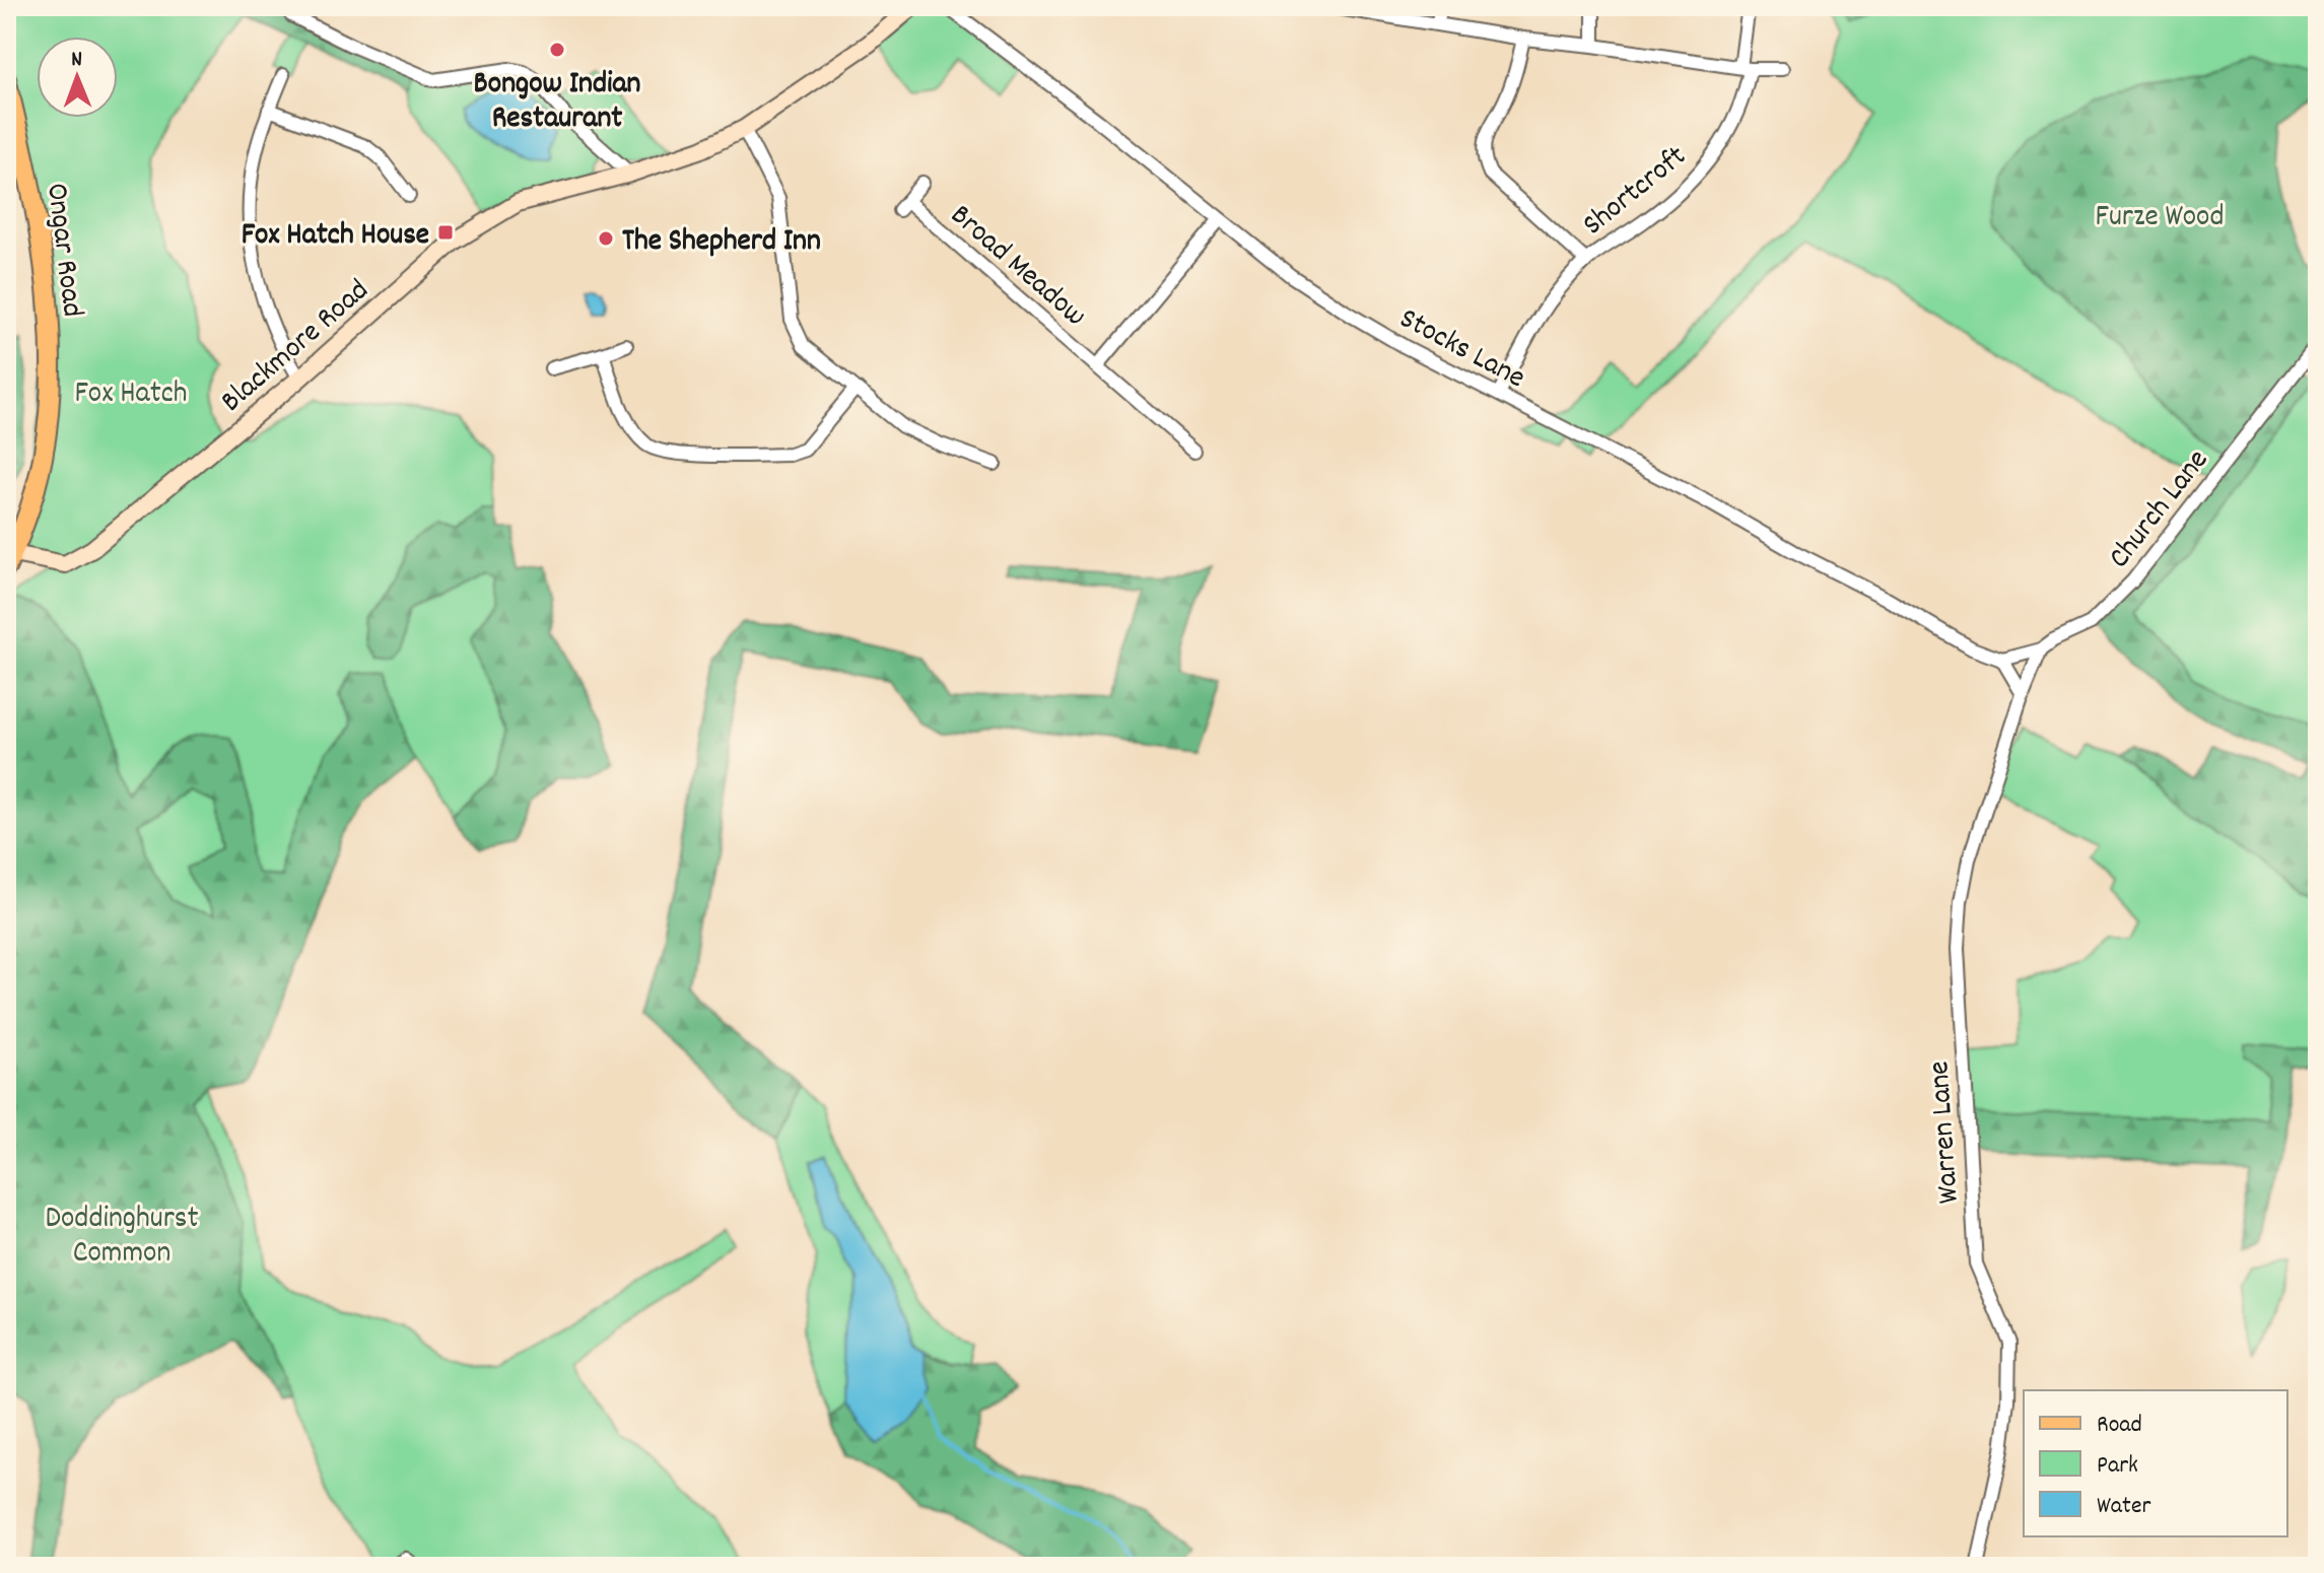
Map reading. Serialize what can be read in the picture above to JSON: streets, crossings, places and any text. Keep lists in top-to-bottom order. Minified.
{"streets":{"main road":["Ongar Road"],"street":["Shortcroft","Broad Meadow","Blackmore Road","Stocks Lane","Church Lane","Warren Lane"]},"crossings":[["Shortcroft","Stocks Lane"],["Ongar Road","Blackmore Road"],["Broad Meadow","Stocks Lane"],["Stocks Lane","Church Lane"],["Church Lane","Warren Lane"]],"parks":["Furze Wood","Fox Hatch","Doddinghurst Common"],"places":{"other":["Bongow Indian Restaurant","The Shepherd Inn"],"transit":["Fox Hatch House"]},"legend":["Road","Park","Water"],"north":"top"}
